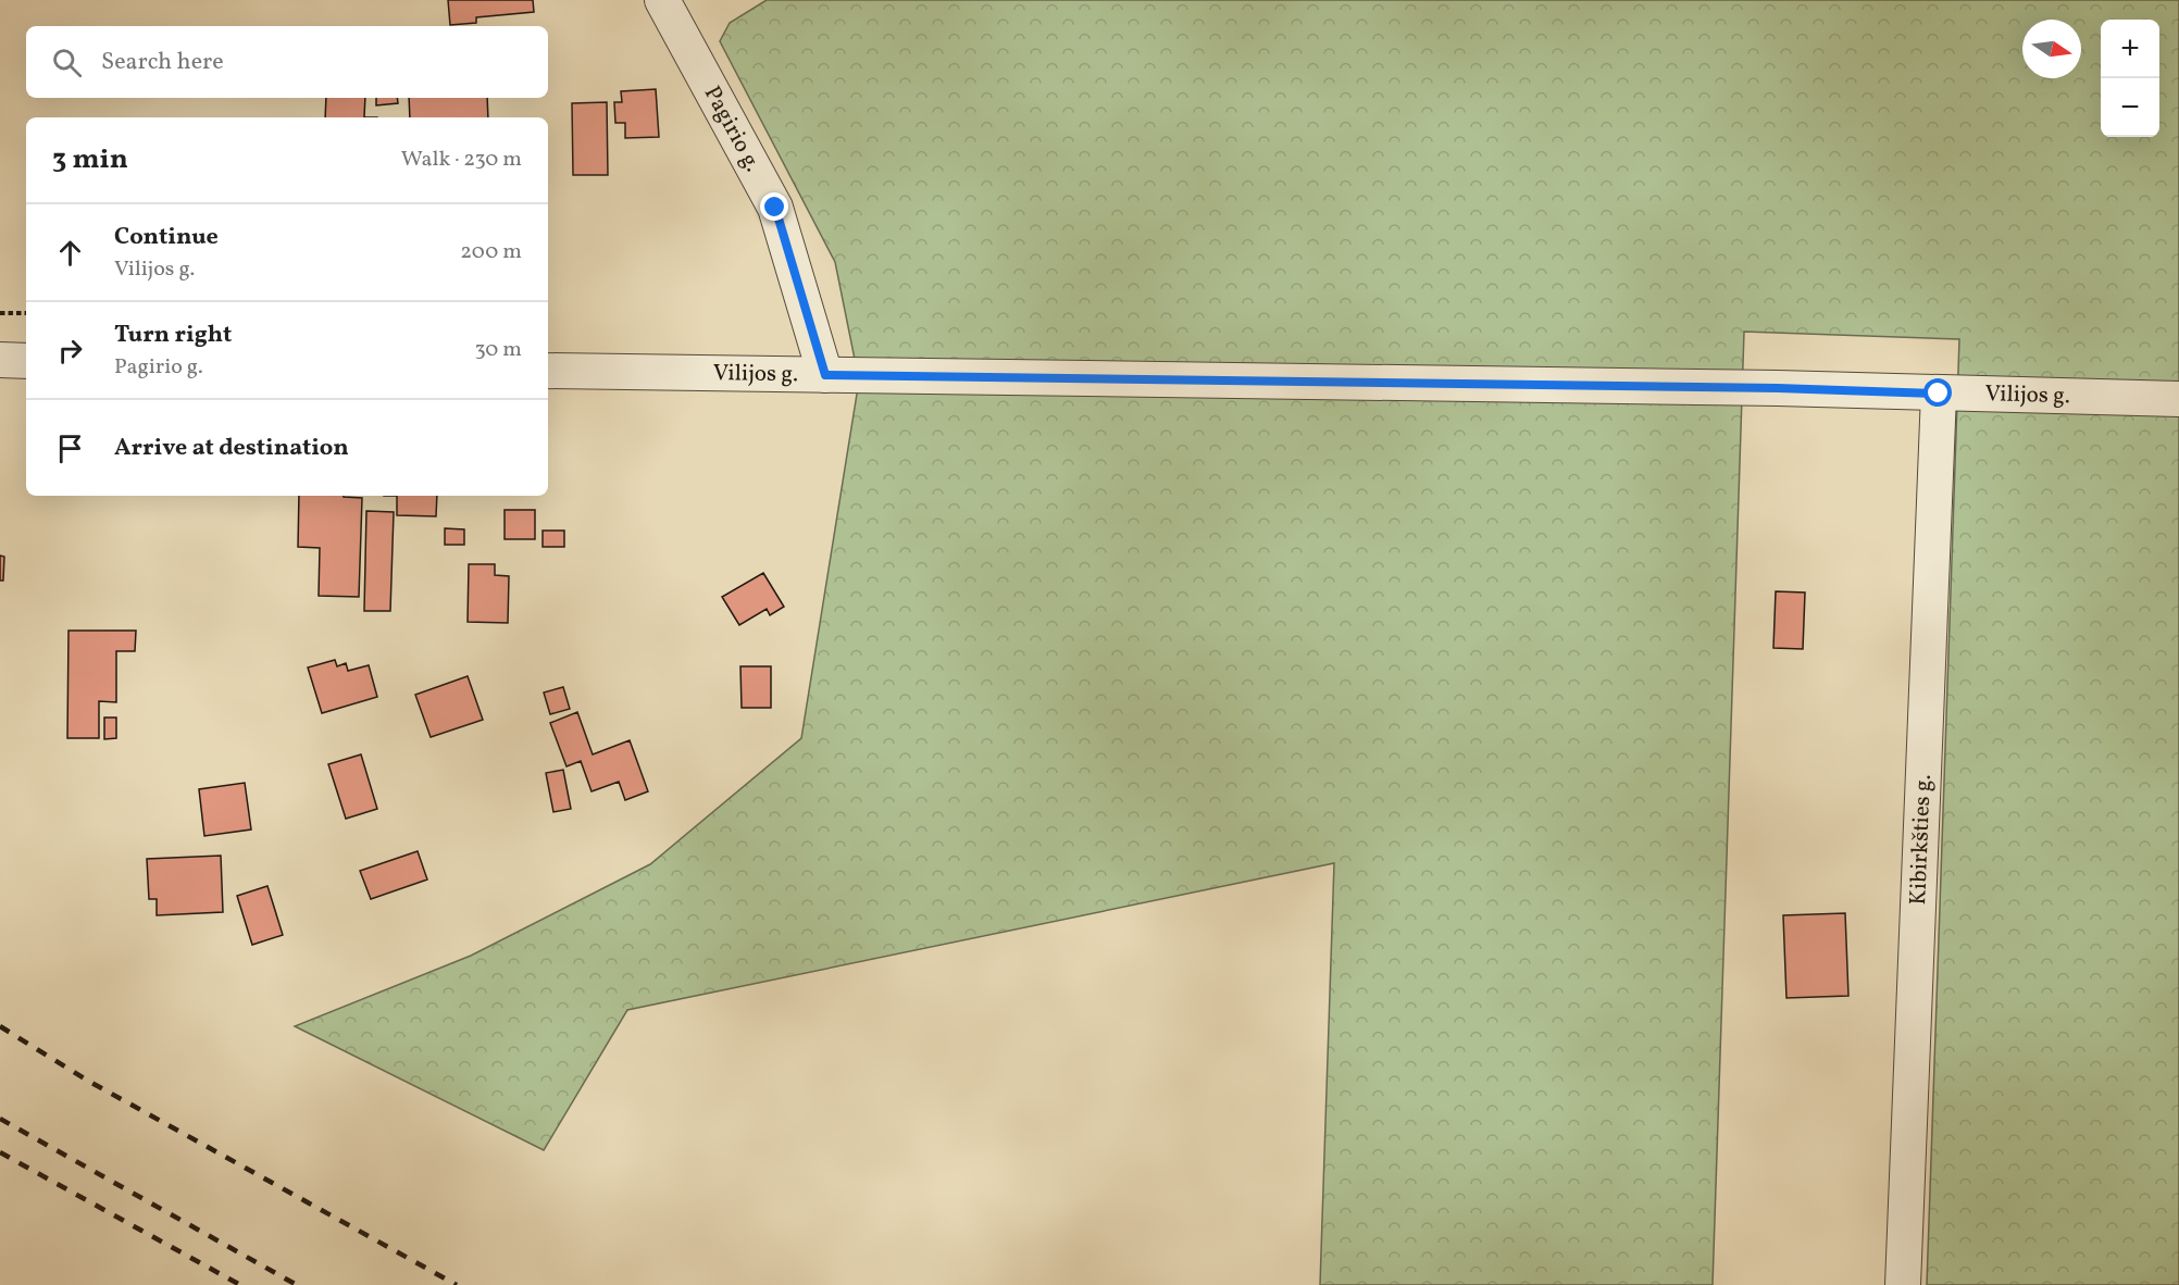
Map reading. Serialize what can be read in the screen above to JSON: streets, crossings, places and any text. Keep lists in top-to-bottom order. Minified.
{"streets":{"street":["Pagirio g.","Vilijos g.","Kibirkšties g."]},"crossings":[["Pagirio g.","Vilijos g."],["Vilijos g.","Kibirkšties g."]],"north":"right","page":{"map_buttons":["+","−"],"search":"Search here","heading":["3 min","Walk · 230 m"],"list":[["Continue","Vilijos g.","200 m"],["Turn right","Pagirio g.","30 m"],"Arrive at destination"]}}
